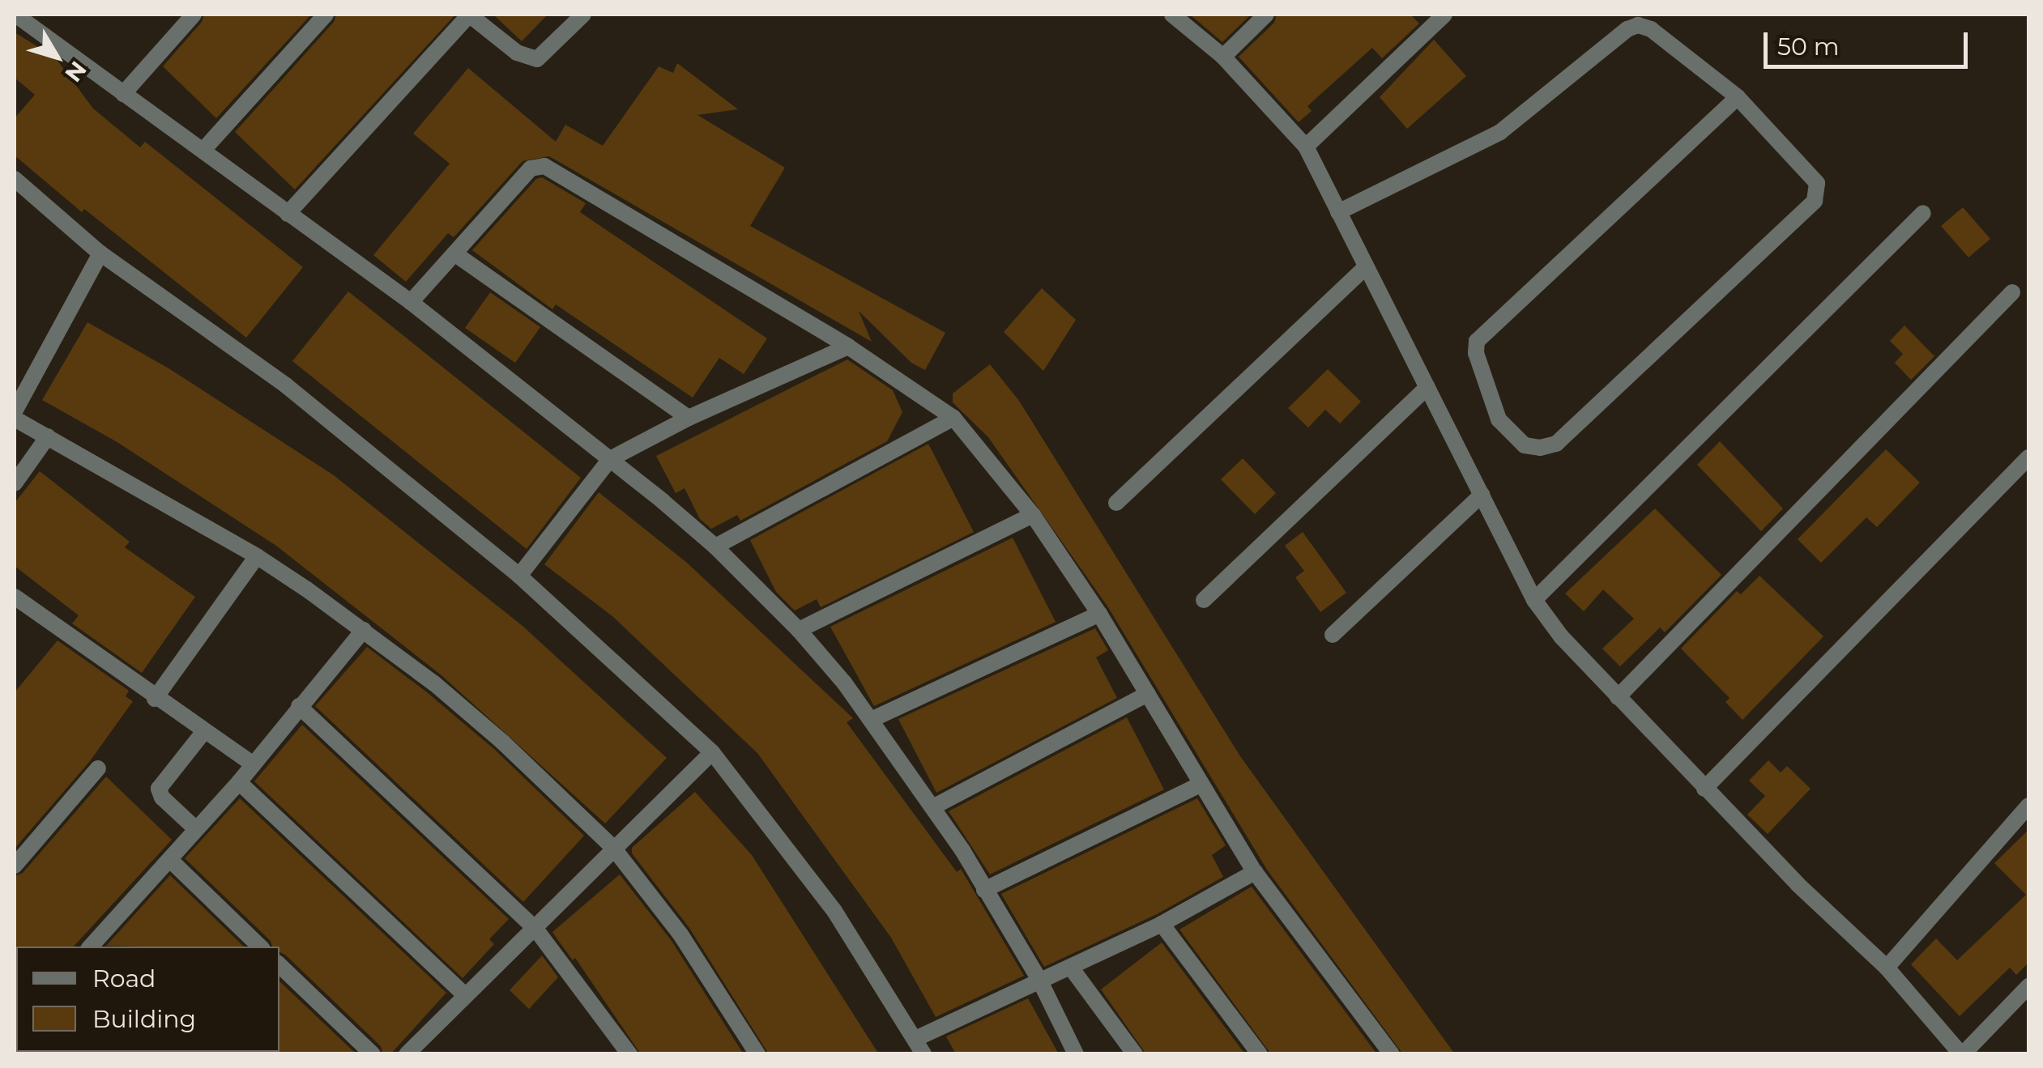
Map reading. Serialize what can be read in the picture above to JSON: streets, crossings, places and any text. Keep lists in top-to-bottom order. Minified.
{"legend":["Road","Building"],"scale_bar":"50 m","north":"bottom right"}
